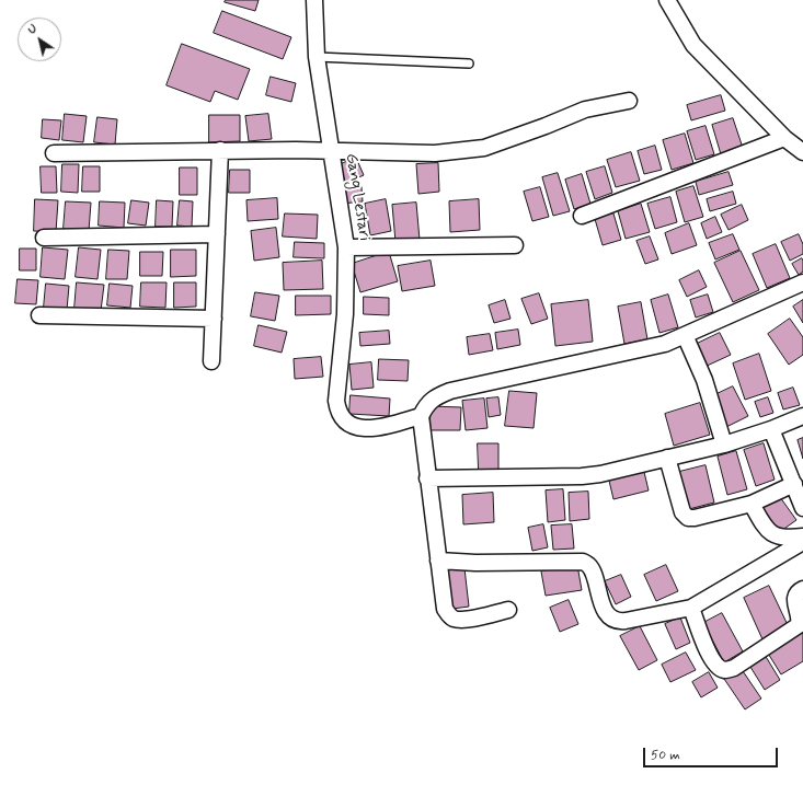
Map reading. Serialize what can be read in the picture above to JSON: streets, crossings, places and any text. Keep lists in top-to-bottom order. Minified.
{"streets":{"street":["Gang Lestari"]},"scale_bar":"50 m","north":"top left"}
